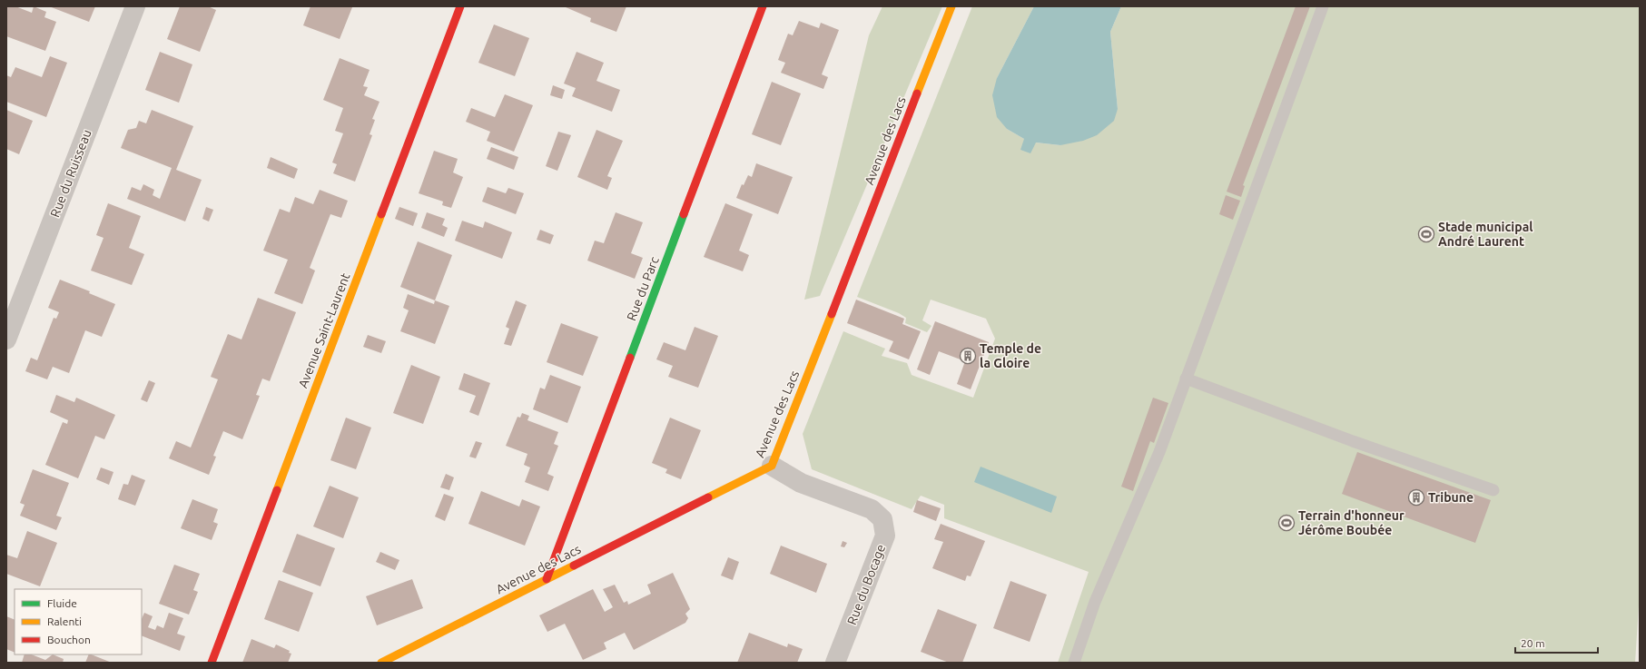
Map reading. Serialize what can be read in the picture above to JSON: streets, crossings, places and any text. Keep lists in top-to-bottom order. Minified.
{"streets":{"street":["Avenue des Lacs","Rue du Ruisseau","Rue du Parc","Avenue Saint-Laurent","Rue du Bocage"]},"crossings":[["Avenue des Lacs","Rue du Parc"],["Avenue des Lacs","Rue du Bocage"]],"places":{"sports":["Stade municipal André Laurent","Terrain d'honneur Jérôme Boubée"],"building":["Temple de la Gloire","Tribune"]},"legend":["Fluide","Ralenti","Bouchon"],"scale_bar":"20 m"}
